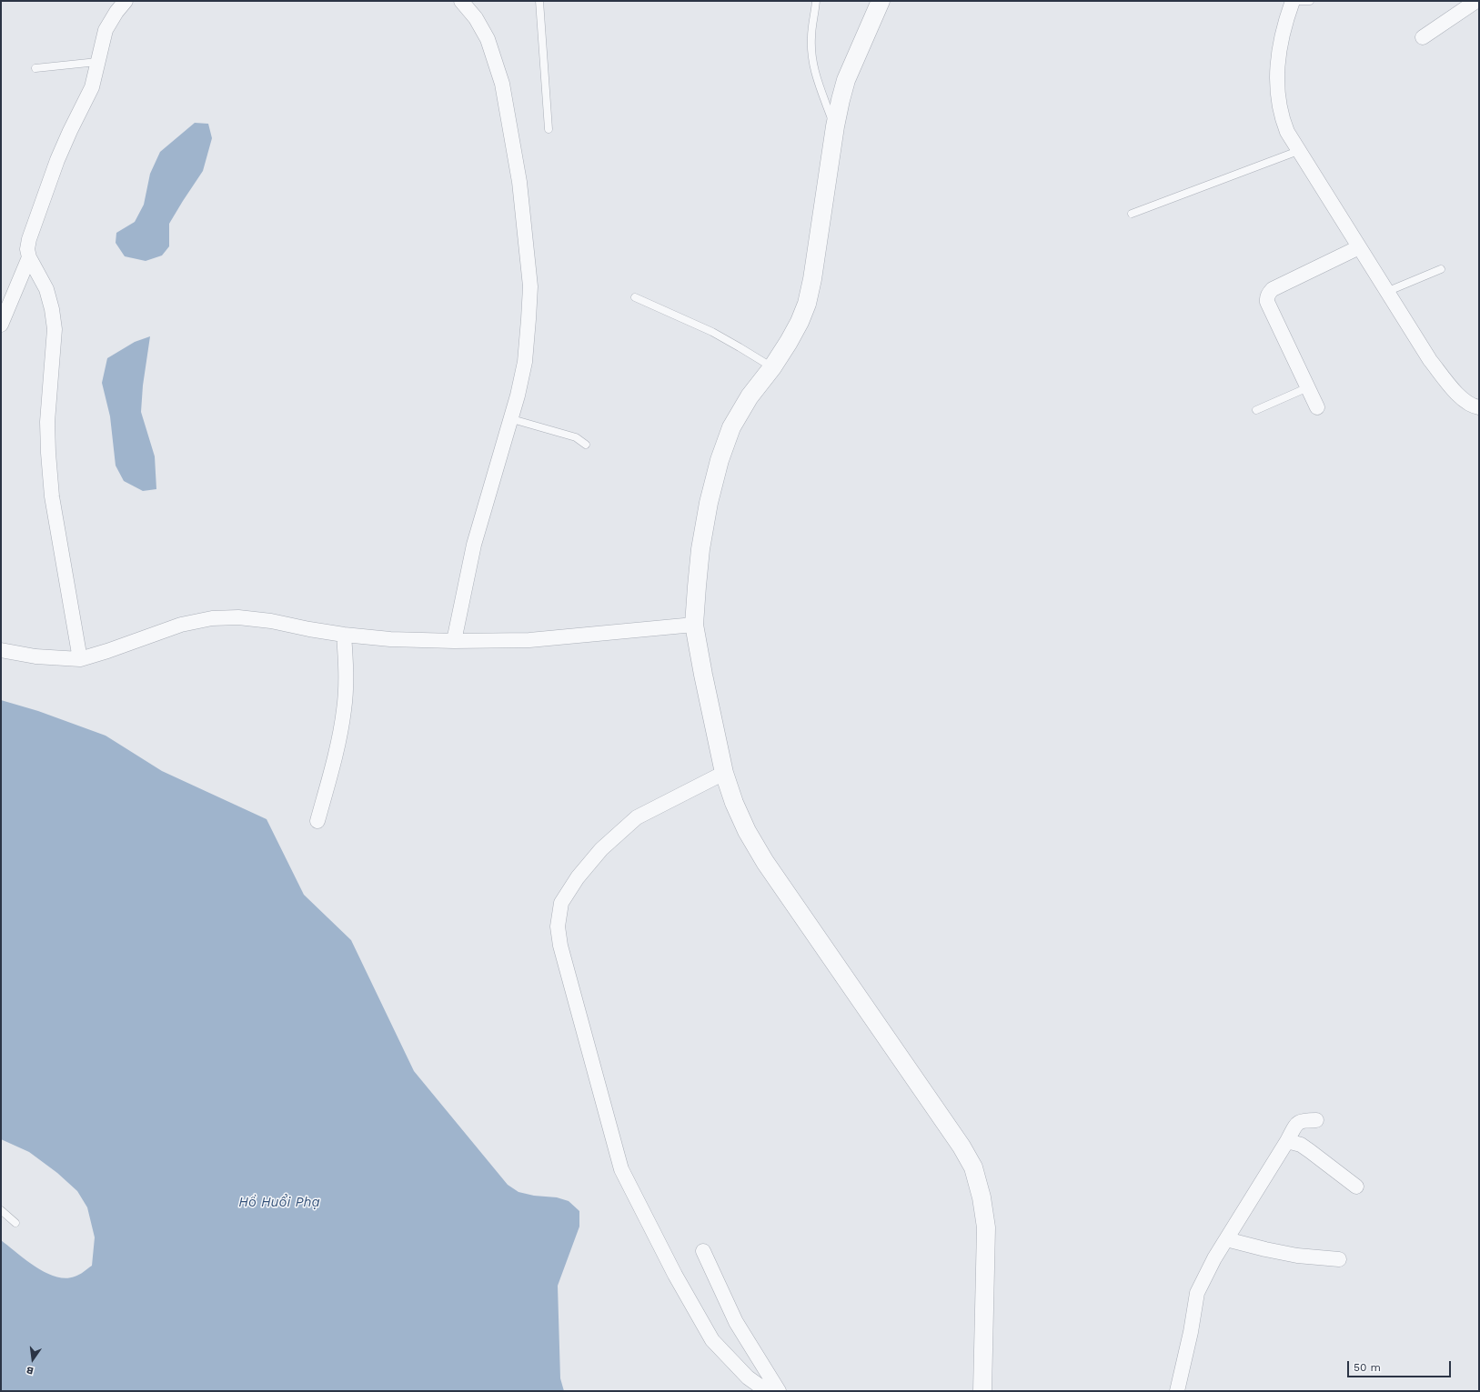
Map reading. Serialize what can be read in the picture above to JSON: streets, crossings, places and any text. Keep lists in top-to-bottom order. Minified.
{"water":["Hồ Huổi Phạ"],"scale_bar":"50 m","north":"bottom"}
